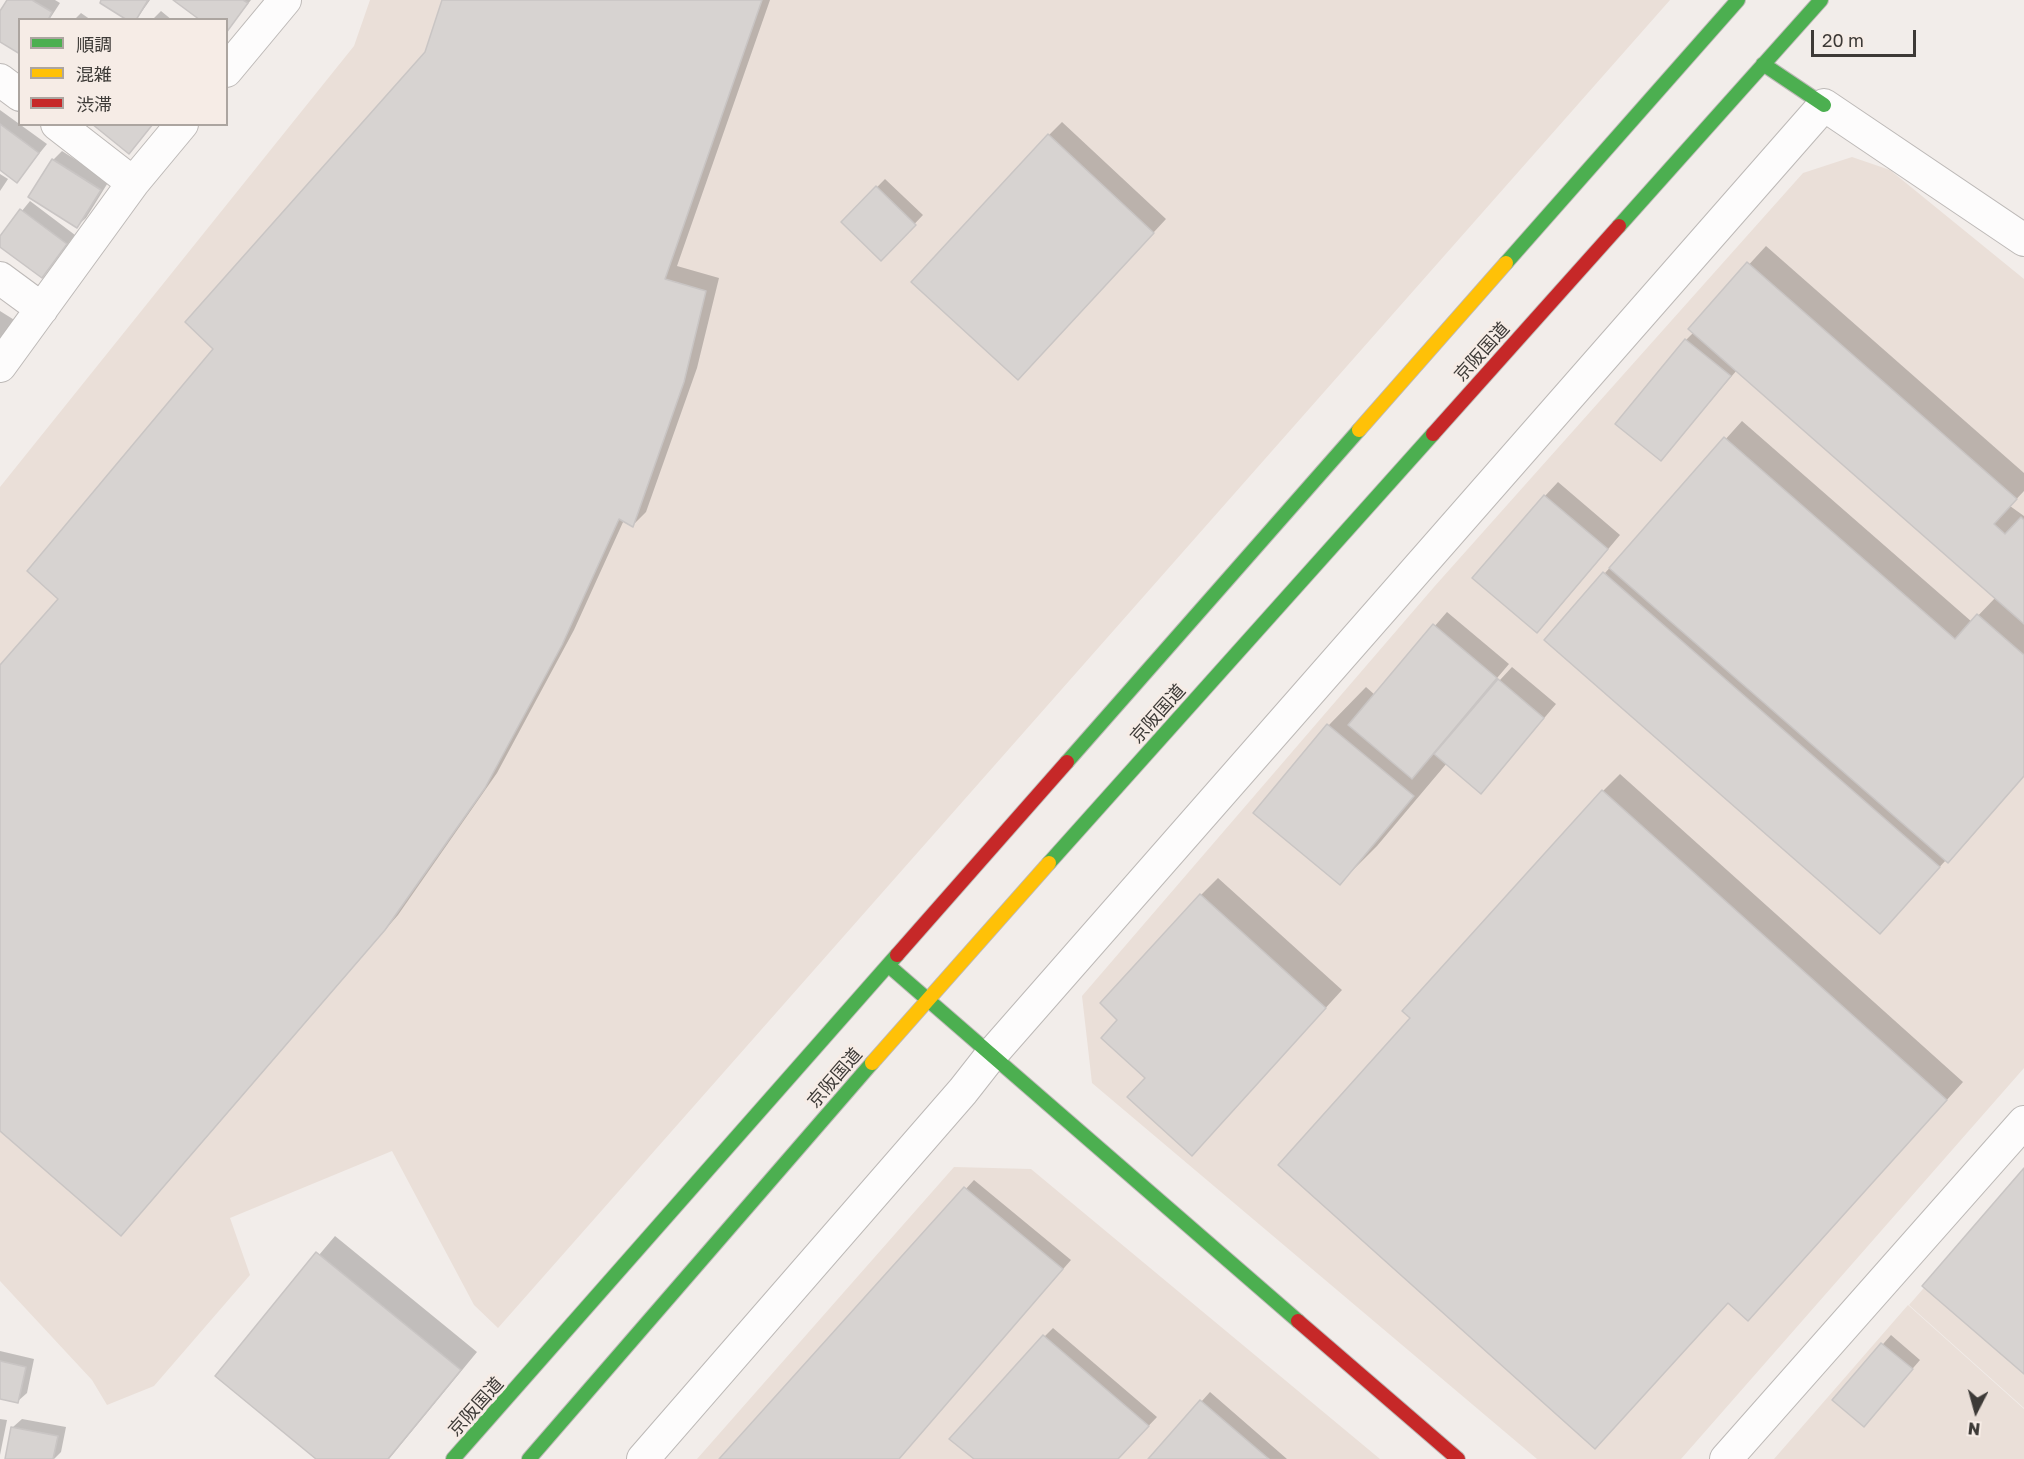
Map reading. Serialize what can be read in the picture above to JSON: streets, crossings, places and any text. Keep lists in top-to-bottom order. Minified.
{"streets":{"main road":["京阪国道"]},"legend":["順調","混雑","渋滞"],"scale_bar":"20 m","north":"bottom"}
